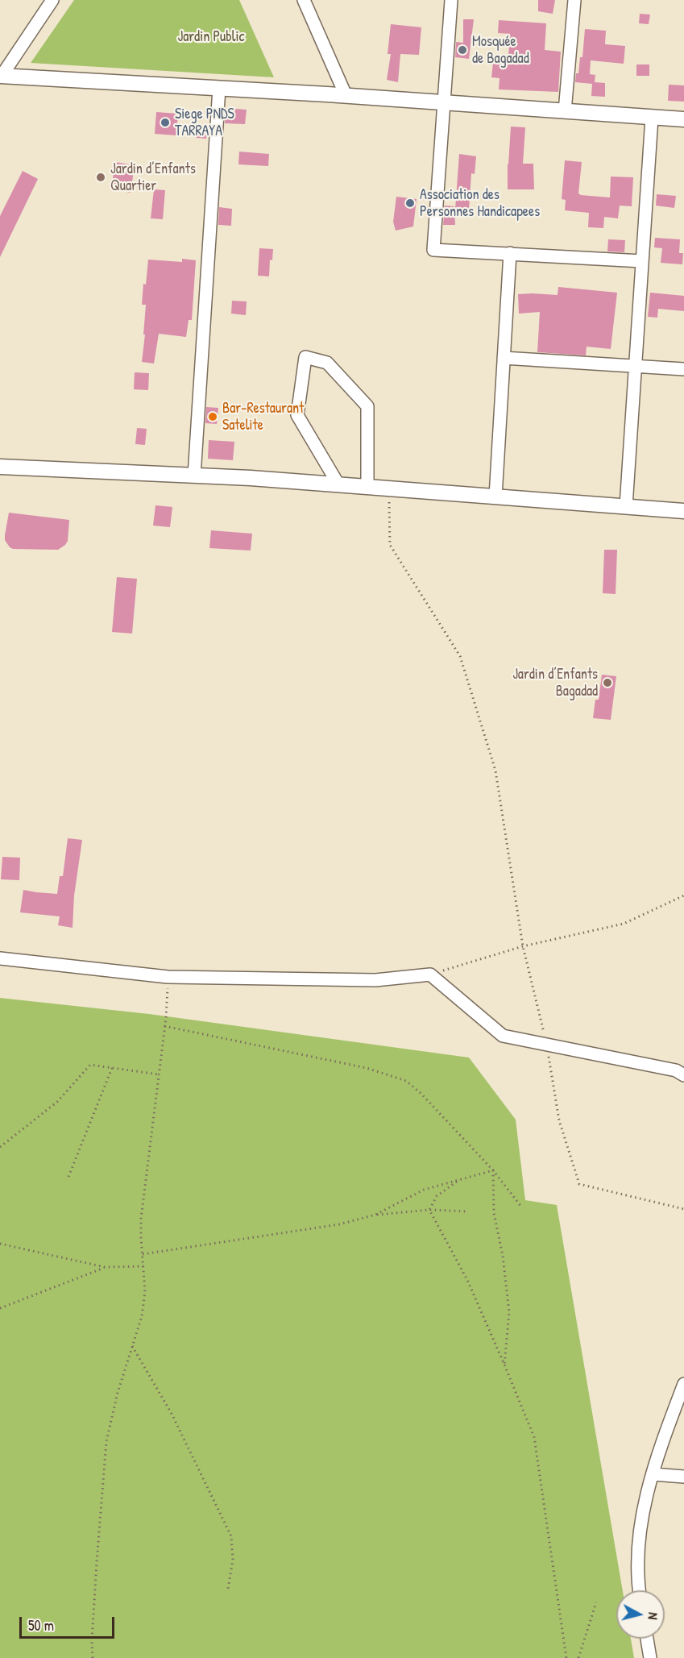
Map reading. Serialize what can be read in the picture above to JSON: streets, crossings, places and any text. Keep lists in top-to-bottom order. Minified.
{"parks":["Jardin Public"],"places":["Mosquée de Bagadad","Siege PNDS TARRAYA","Jardin d’Enfants Quartier","Association des Personnes Handicapees","Bar-Restaurant Satelite","Jardin d’Enfants Bagadad"],"scale_bar":"50 m","north":"right"}
